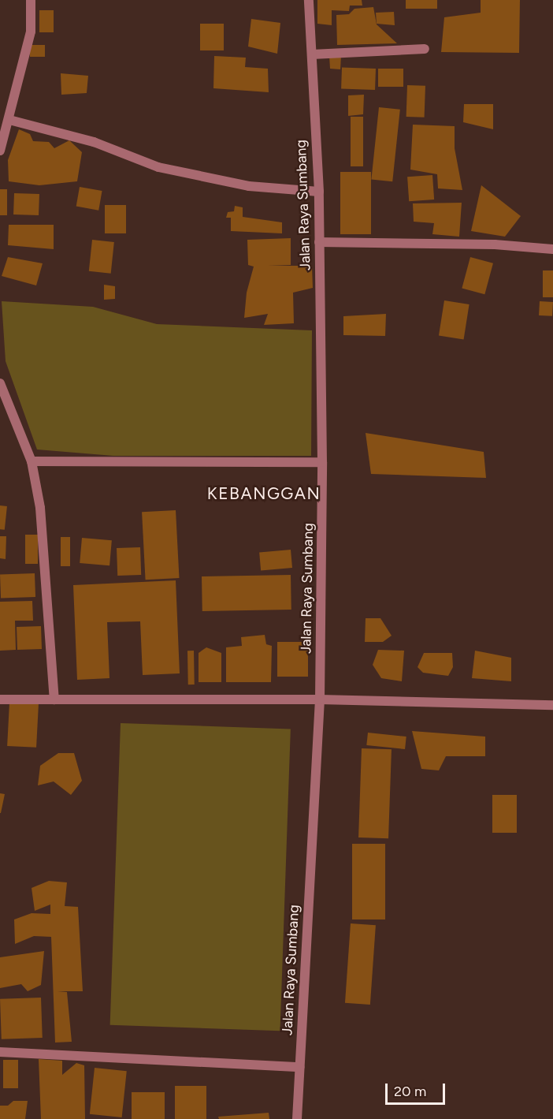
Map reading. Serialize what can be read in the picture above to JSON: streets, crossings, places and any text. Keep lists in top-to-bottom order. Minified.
{"streets":{"street":["Jalan Raya Sumbang"]},"districts":["KEBANGGAN"],"scale_bar":"20 m"}
